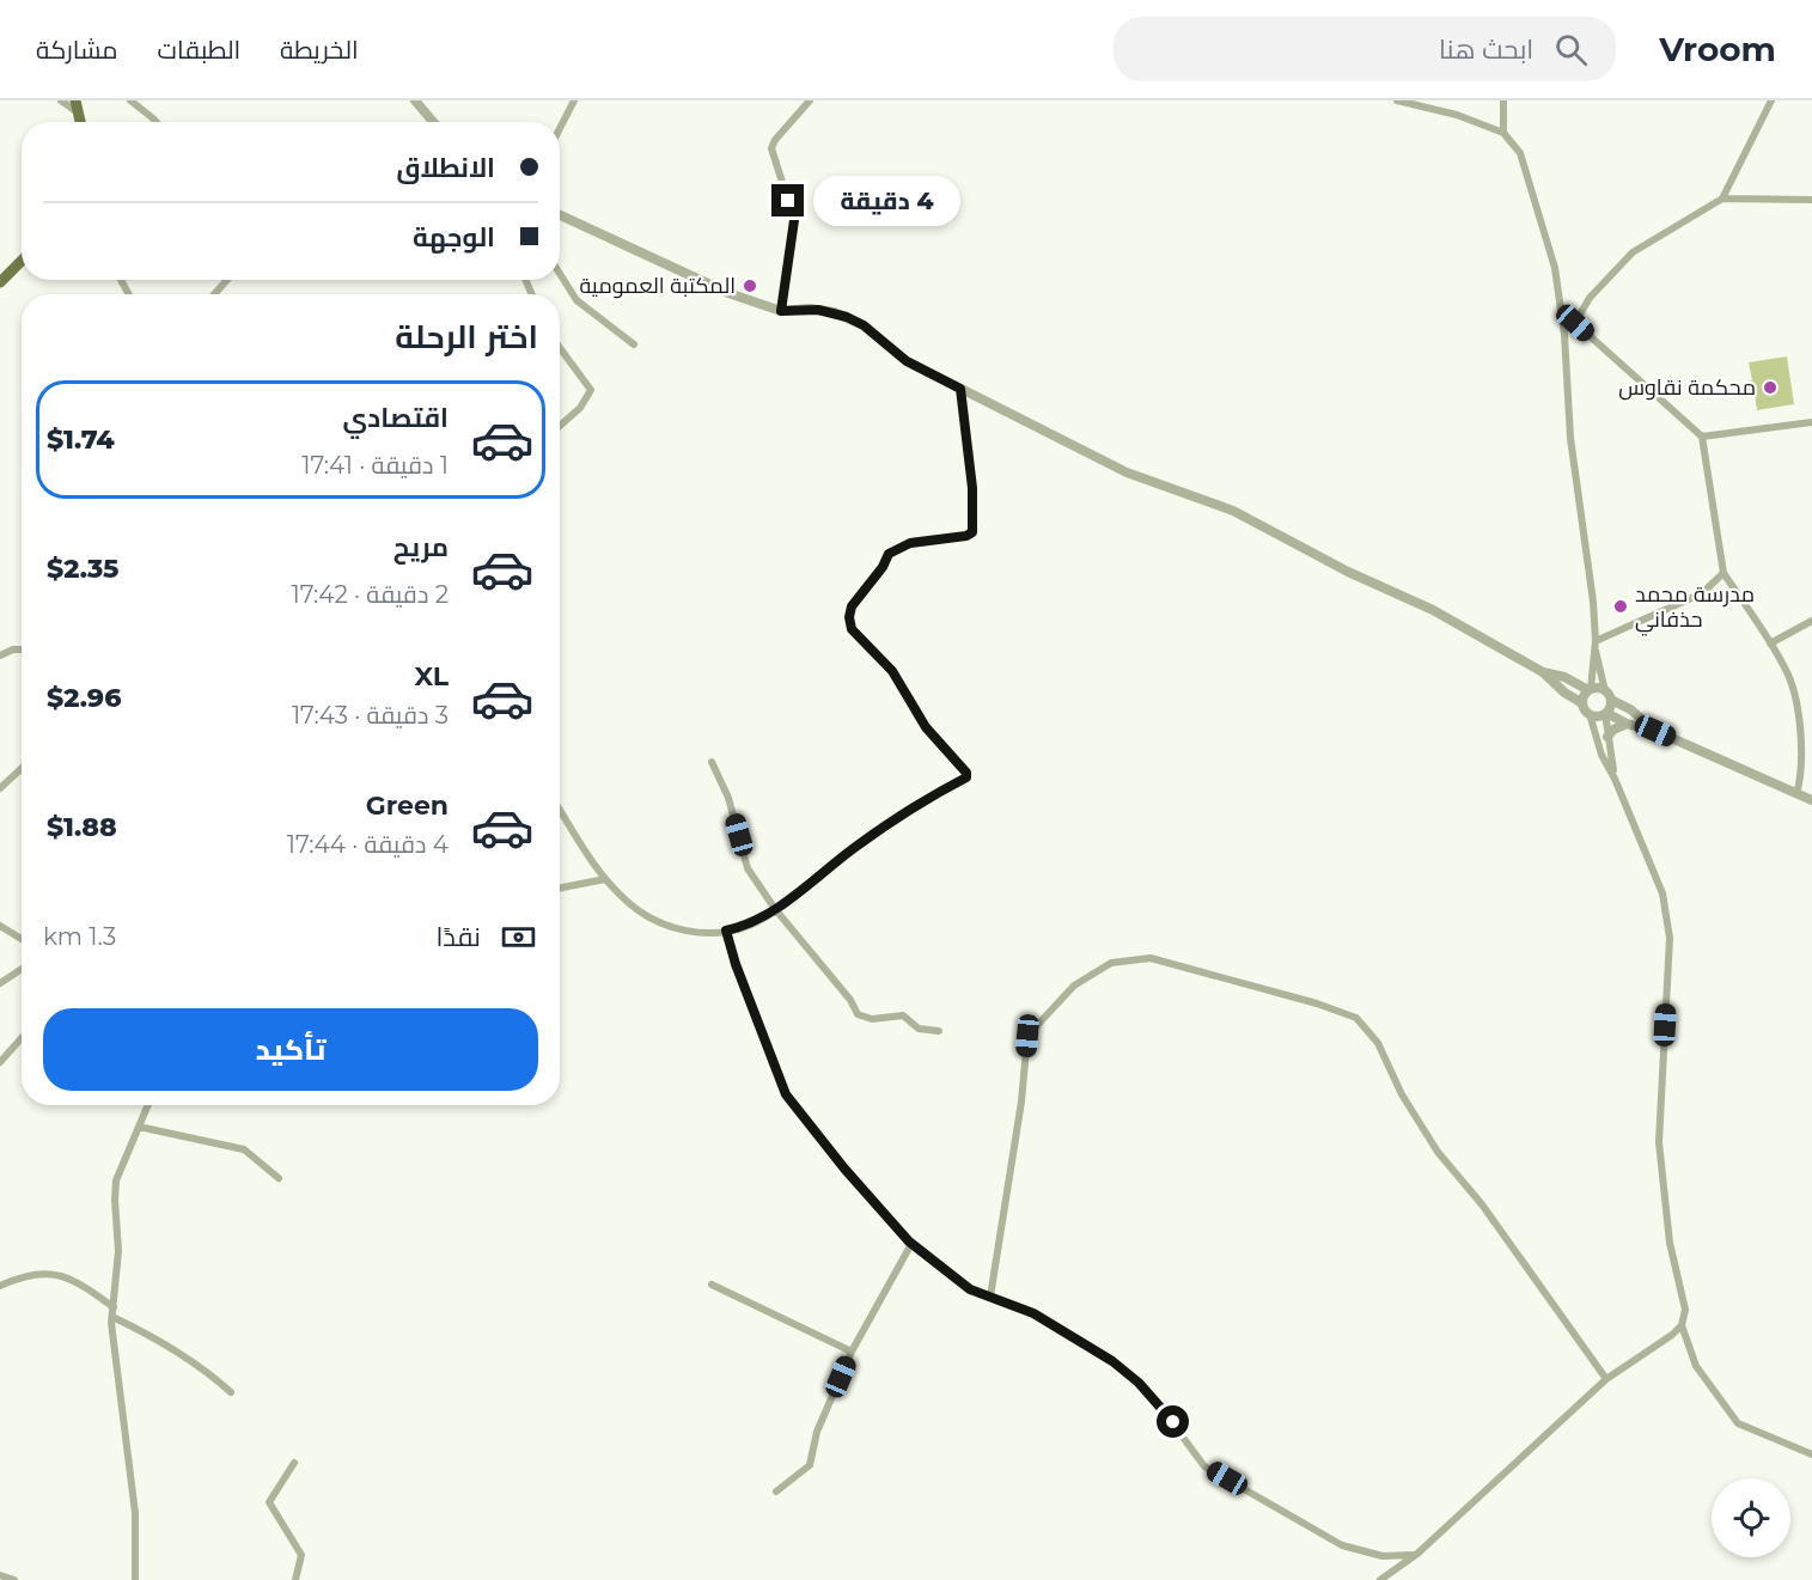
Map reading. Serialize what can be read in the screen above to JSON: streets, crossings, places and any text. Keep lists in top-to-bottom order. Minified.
{"places":["المكتبة العمومية","محكمة نقاوس","مدرسة محمد حذفاني"],"page":{"header":"Vroom","search":"ابحث هنا","nav":["الخريطة","الطبقات","مشاركة"],"banner":["الانطلاق","الوجهة"],"bubble":"4 دقيقة","heading":"اختر الرحلة","list":[{"name":"اقتصادي","note":"1 دقيقة · 17:41","value":"$1.74"},{"name":"مريح","note":"2 دقيقة · 17:42","value":"$2.35"},{"name":"XL","note":"3 دقيقة · 17:43","value":"$2.96"},{"name":"Green","note":"4 دقيقة · 17:44","value":"$1.88"}],"pay":["نقدًا","1.3 km"],"buttons":"تأكيد"}}
